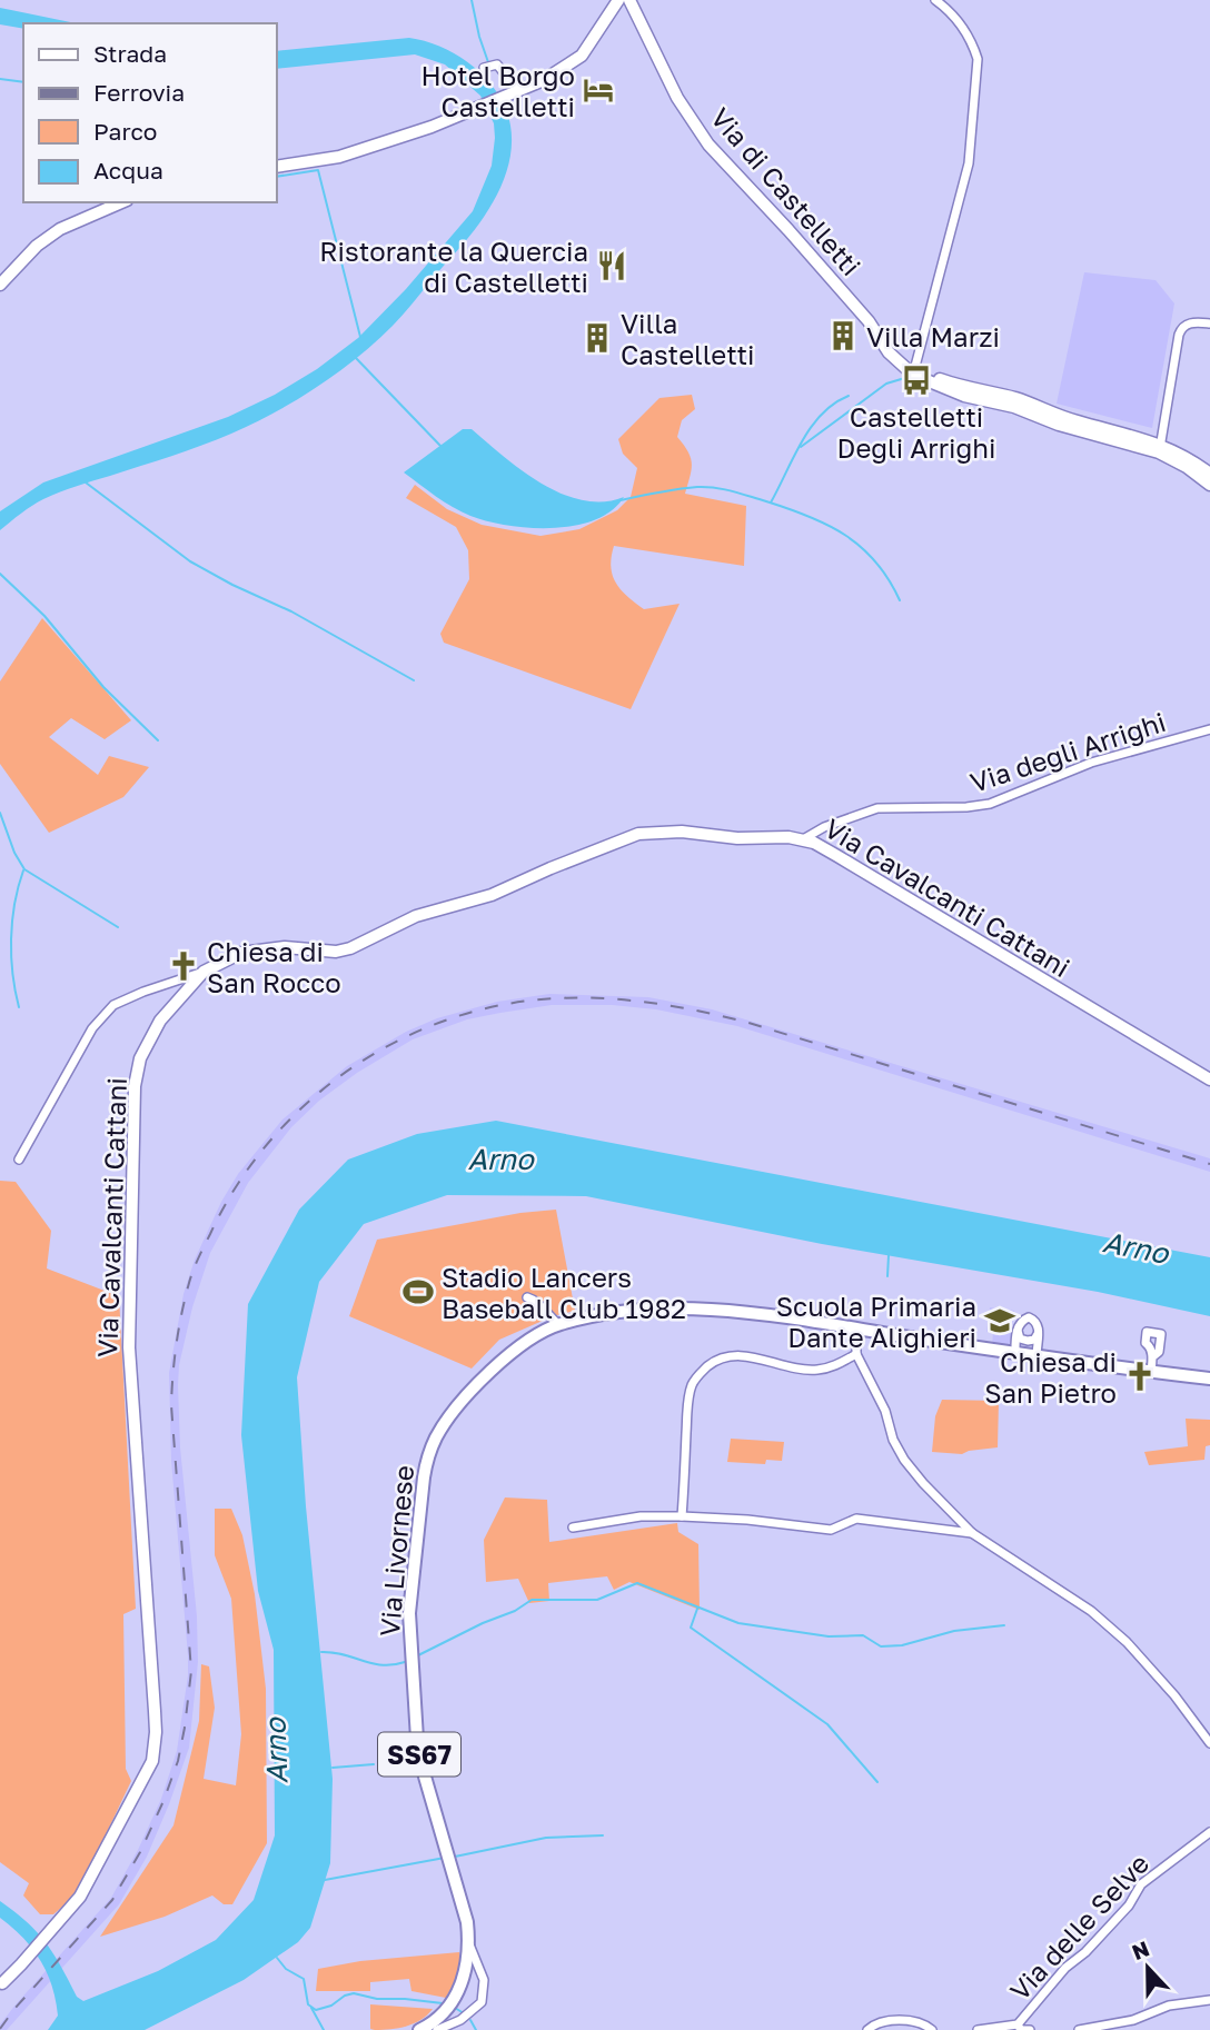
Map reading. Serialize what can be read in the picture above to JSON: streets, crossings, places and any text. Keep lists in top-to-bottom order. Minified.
{"streets":{"main road":["Via Livornese","SS67"],"street":["Via di Castelletti","Via degli Arrighi","Via Cavalcanti Cattani","Via delle Selve"]},"crossings":[["Via degli Arrighi","Via Cavalcanti Cattani"]],"water":["Arno"],"places":{"hotel":["Hotel Borgo Castelletti"],"restaurant":["Ristorante la Quercia di Castelletti"],"building":["Villa Marzi","Villa Castelletti"],"bus stop":["Castelletti Degli Arrighi"],"church":["Chiesa di San Rocco","Chiesa di San Pietro"],"sports":["Stadio Lancers Baseball Club 1982"],"school or university":["Scuola Primaria Dante Alighieri"]},"legend":["Strada","Ferrovia","Parco","Acqua"],"north":"top"}
